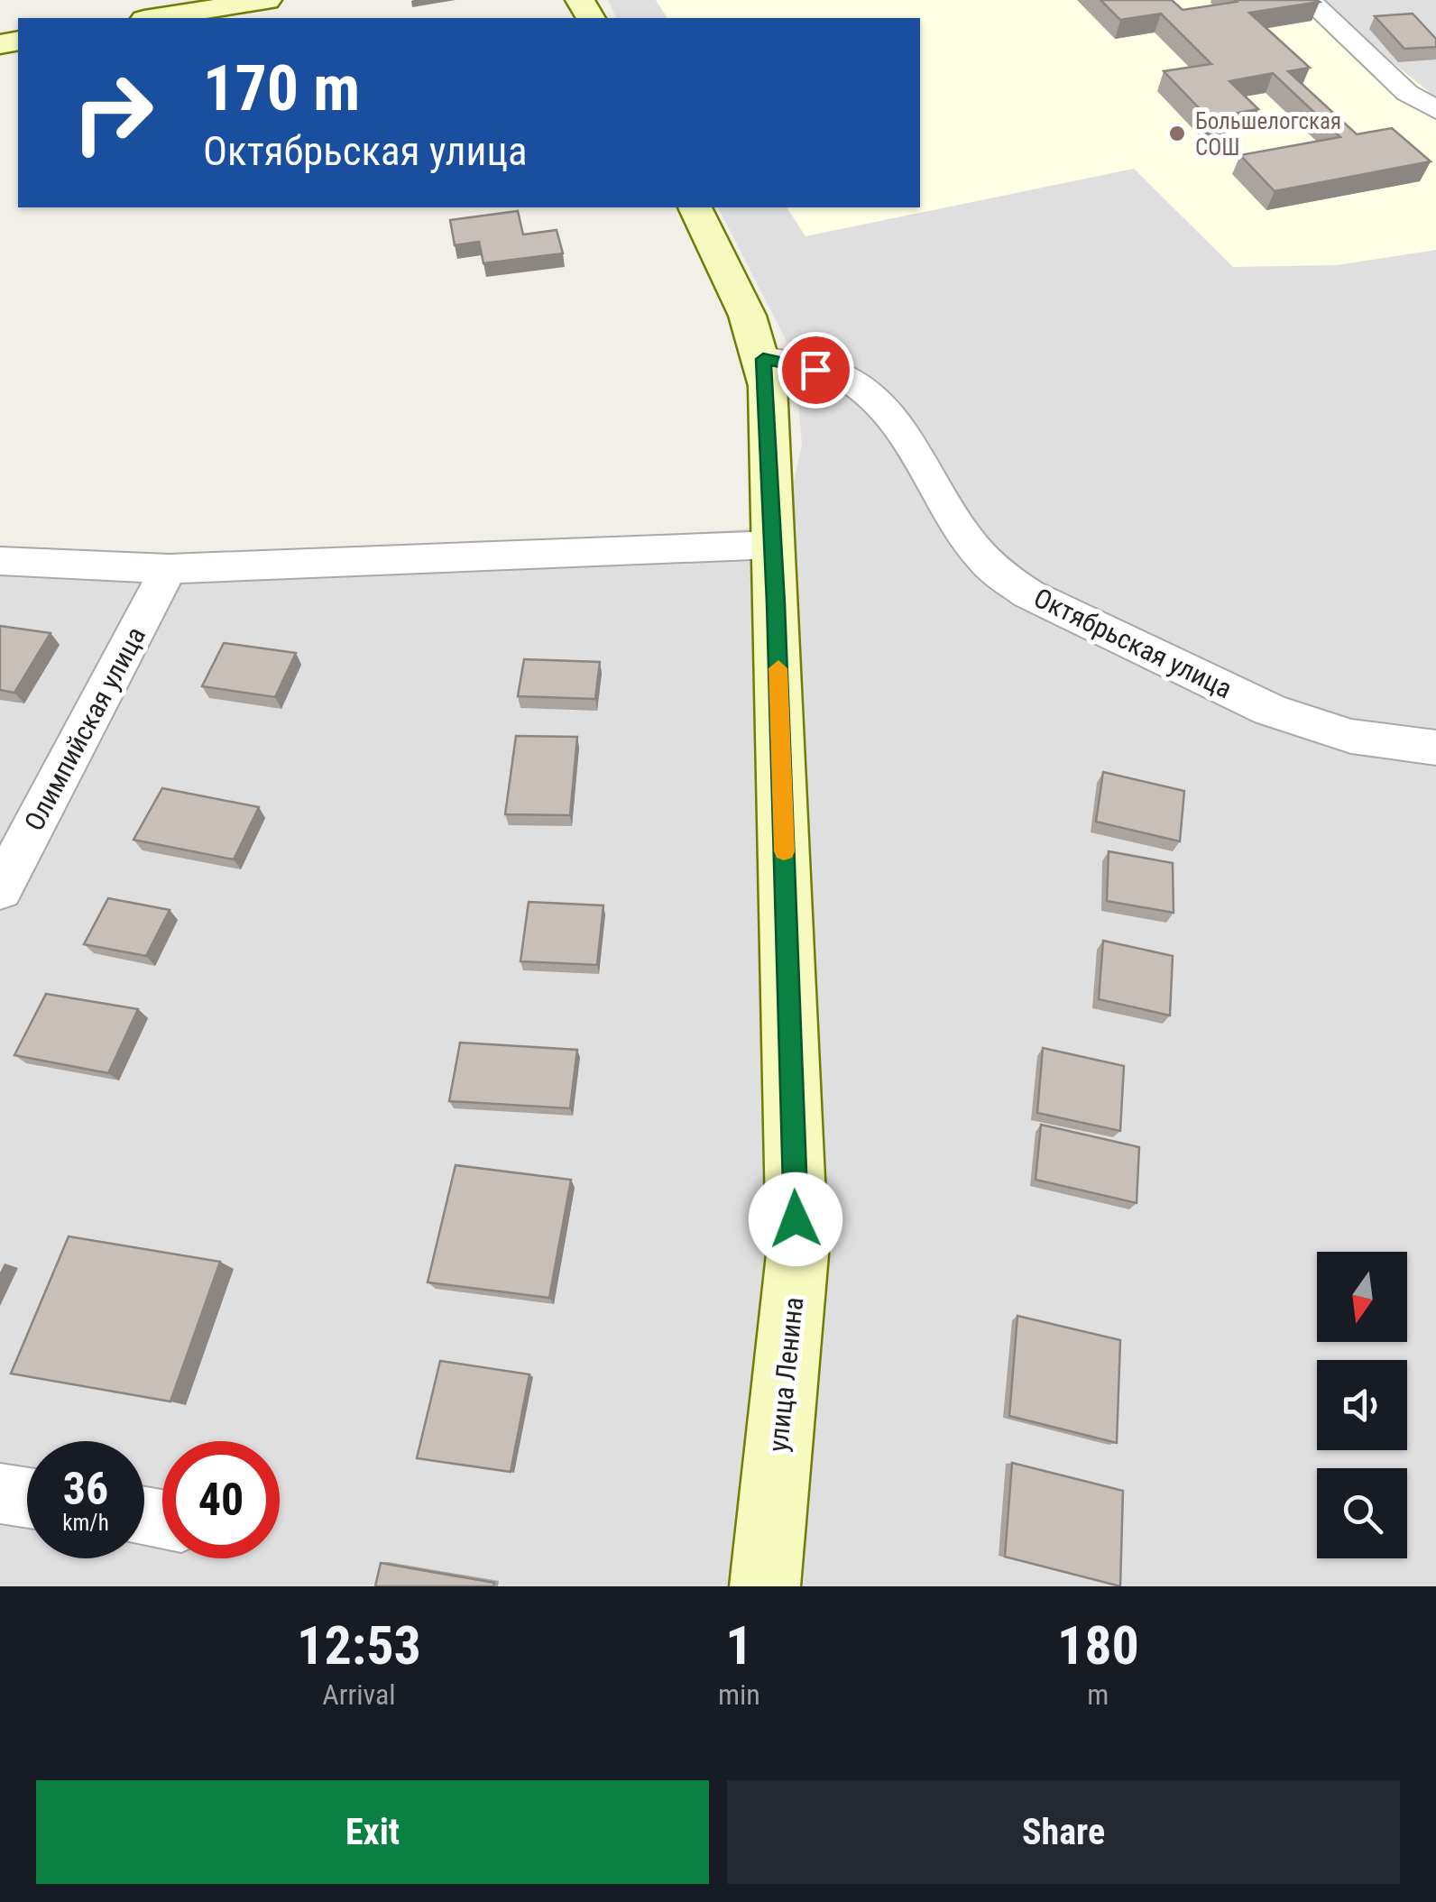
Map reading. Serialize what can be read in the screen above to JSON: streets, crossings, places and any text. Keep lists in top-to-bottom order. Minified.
{"streets":{"street":["Октябрьская улица","Олимпийская улица","улица Ленина"]},"crossings":[["Октябрьская улица","улица Ленина"]],"places":["Большелогская СОШ"],"north":"bottom","page":{"turn":["170 m","Октябрьская улица"],"speed":"36 km/h","limit":"40","eta":["12:53","Arrival","1","min","180","m"],"buttons":["Exit","Share"]}}
